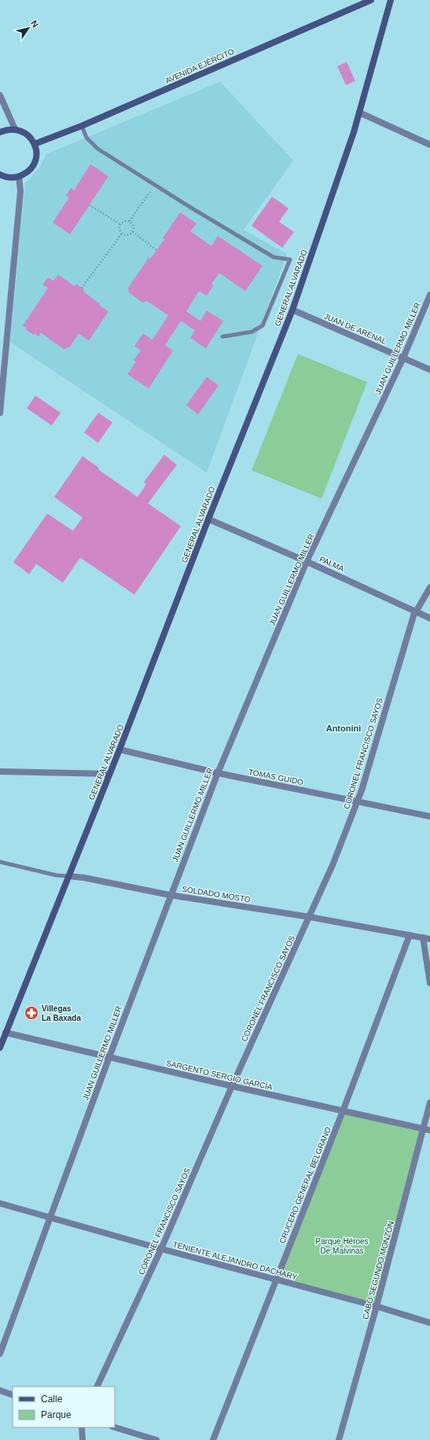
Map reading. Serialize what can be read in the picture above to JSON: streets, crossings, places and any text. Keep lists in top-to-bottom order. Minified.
{"streets":{"street":["AVENIDA EJÉRCITO","GENERAL ALVARADO","JUAN DE ARENAL","JUAN GUILLERMO MILLER","PALMA","CORONEL FRANCISCO SAYOS","TOMÁS GUIDO","SOLDADO MOSTO","SARGENTO SERGIO GARCÍA","CRUCERO GENERAL BELGRANO","TENIENTE ALEJANDRO DACHARY","CABO SEGUNDO MONZÓN"]},"crossings":[["GENERAL ALVARADO","JUAN DE ARENAL"],["GENERAL ALVARADO","PALMA"],["GENERAL ALVARADO","TOMÁS GUIDO"],["GENERAL ALVARADO","SOLDADO MOSTO"],["GENERAL ALVARADO","SARGENTO SERGIO GARCÍA"],["JUAN DE ARENAL","JUAN GUILLERMO MILLER"],["JUAN GUILLERMO MILLER","PALMA"],["JUAN GUILLERMO MILLER","TOMÁS GUIDO"],["JUAN GUILLERMO MILLER","SOLDADO MOSTO"],["JUAN GUILLERMO MILLER","SARGENTO SERGIO GARCÍA"],["JUAN GUILLERMO MILLER","TENIENTE ALEJANDRO DACHARY"],["PALMA","CORONEL FRANCISCO SAYOS"],["CORONEL FRANCISCO SAYOS","TOMÁS GUIDO"],["CORONEL FRANCISCO SAYOS","SOLDADO MOSTO"],["CORONEL FRANCISCO SAYOS","SARGENTO SERGIO GARCÍA"],["CORONEL FRANCISCO SAYOS","TENIENTE ALEJANDRO DACHARY"],["SOLDADO MOSTO","CRUCERO GENERAL BELGRANO"],["SARGENTO SERGIO GARCÍA","CRUCERO GENERAL BELGRANO"],["SARGENTO SERGIO GARCÍA","CABO SEGUNDO MONZÓN"],["CRUCERO GENERAL BELGRANO","TENIENTE ALEJANDRO DACHARY"],["TENIENTE ALEJANDRO DACHARY","CABO SEGUNDO MONZÓN"]],"districts":["Antonini"],"parks":["Parque Héroes De Malvinas"],"places":{"pharmacy":["Villegas La Baxada"]},"legend":["Calle","Parque"],"north":"top right"}
